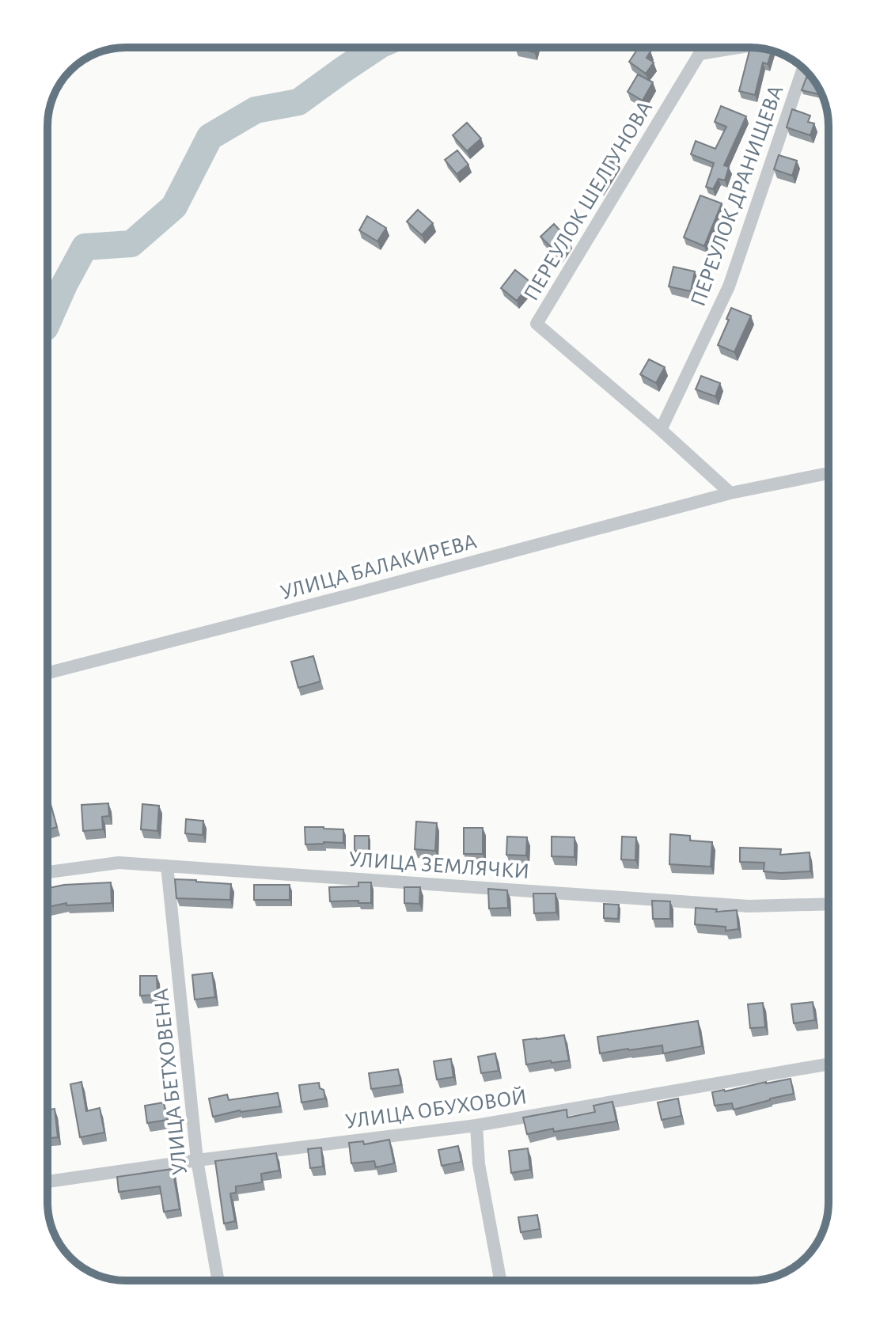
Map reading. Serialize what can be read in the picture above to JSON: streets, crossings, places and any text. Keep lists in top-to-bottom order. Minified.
{"streets":{"street":["ПЕРЕУЛОК ДРАНИЩЕВА","ПЕРЕУЛОК ШЕЛГУНОВА","УЛИЦА БАЛАКИРЕВА","УЛИЦА ЗЕМЛЯЧКИ","УЛИЦА БЕТХОВЕНА","УЛИЦА ОБУХОВОЙ"]},"crossings":[["ПЕРЕУЛОК ДРАНИЩЕВА","ПЕРЕУЛОК ШЕЛГУНОВА"],["УЛИЦА ЗЕМЛЯЧКИ","УЛИЦА БЕТХОВЕНА"],["УЛИЦА БЕТХОВЕНА","УЛИЦА ОБУХОВОЙ"]]}
